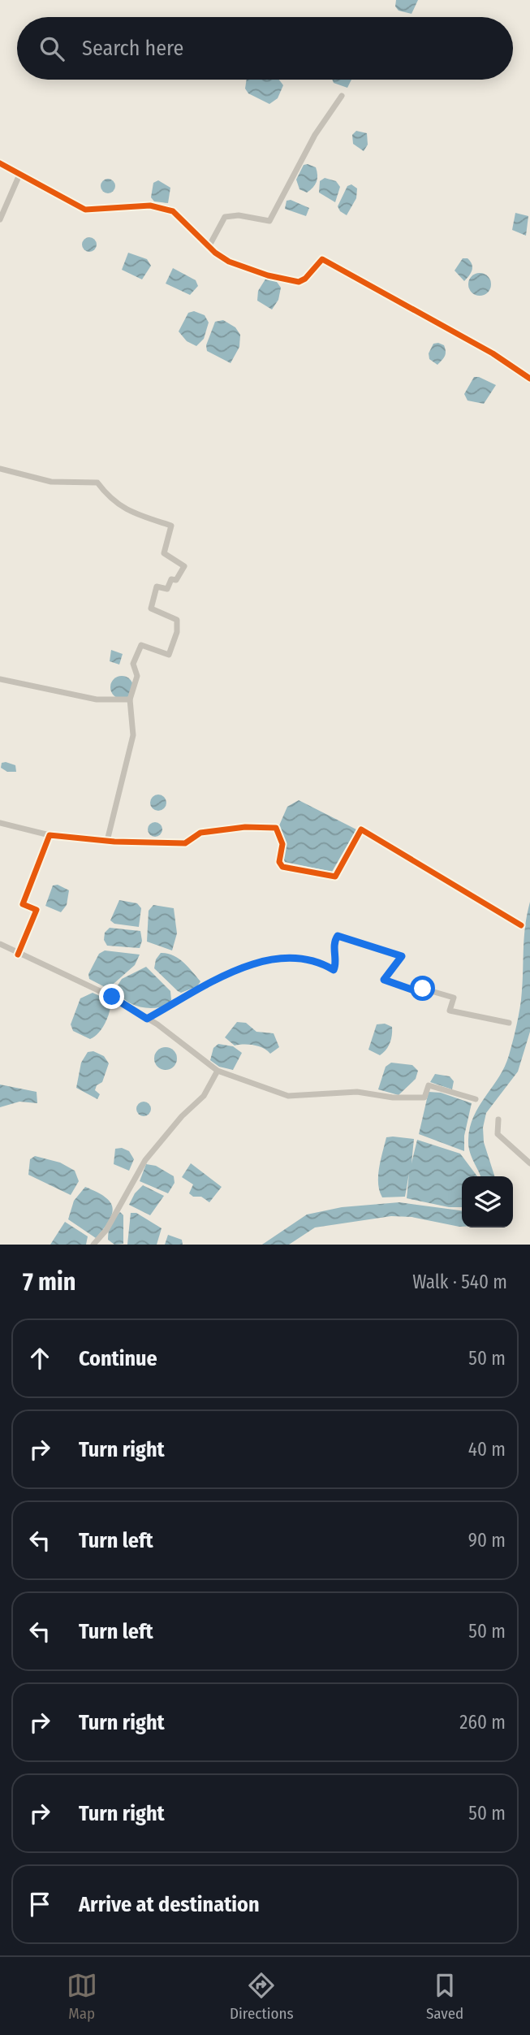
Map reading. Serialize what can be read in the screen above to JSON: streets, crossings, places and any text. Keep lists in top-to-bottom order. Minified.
{"page":{"search":"Search here","heading":["7 min","Walk · 540 m"],"list":[["Continue","50 m"],["Turn right","40 m"],["Turn left","90 m"],["Turn left","50 m"],["Turn right","260 m"],["Turn right","50 m"],"Arrive at destination"],"nav":["Map","Directions","Saved"]}}
